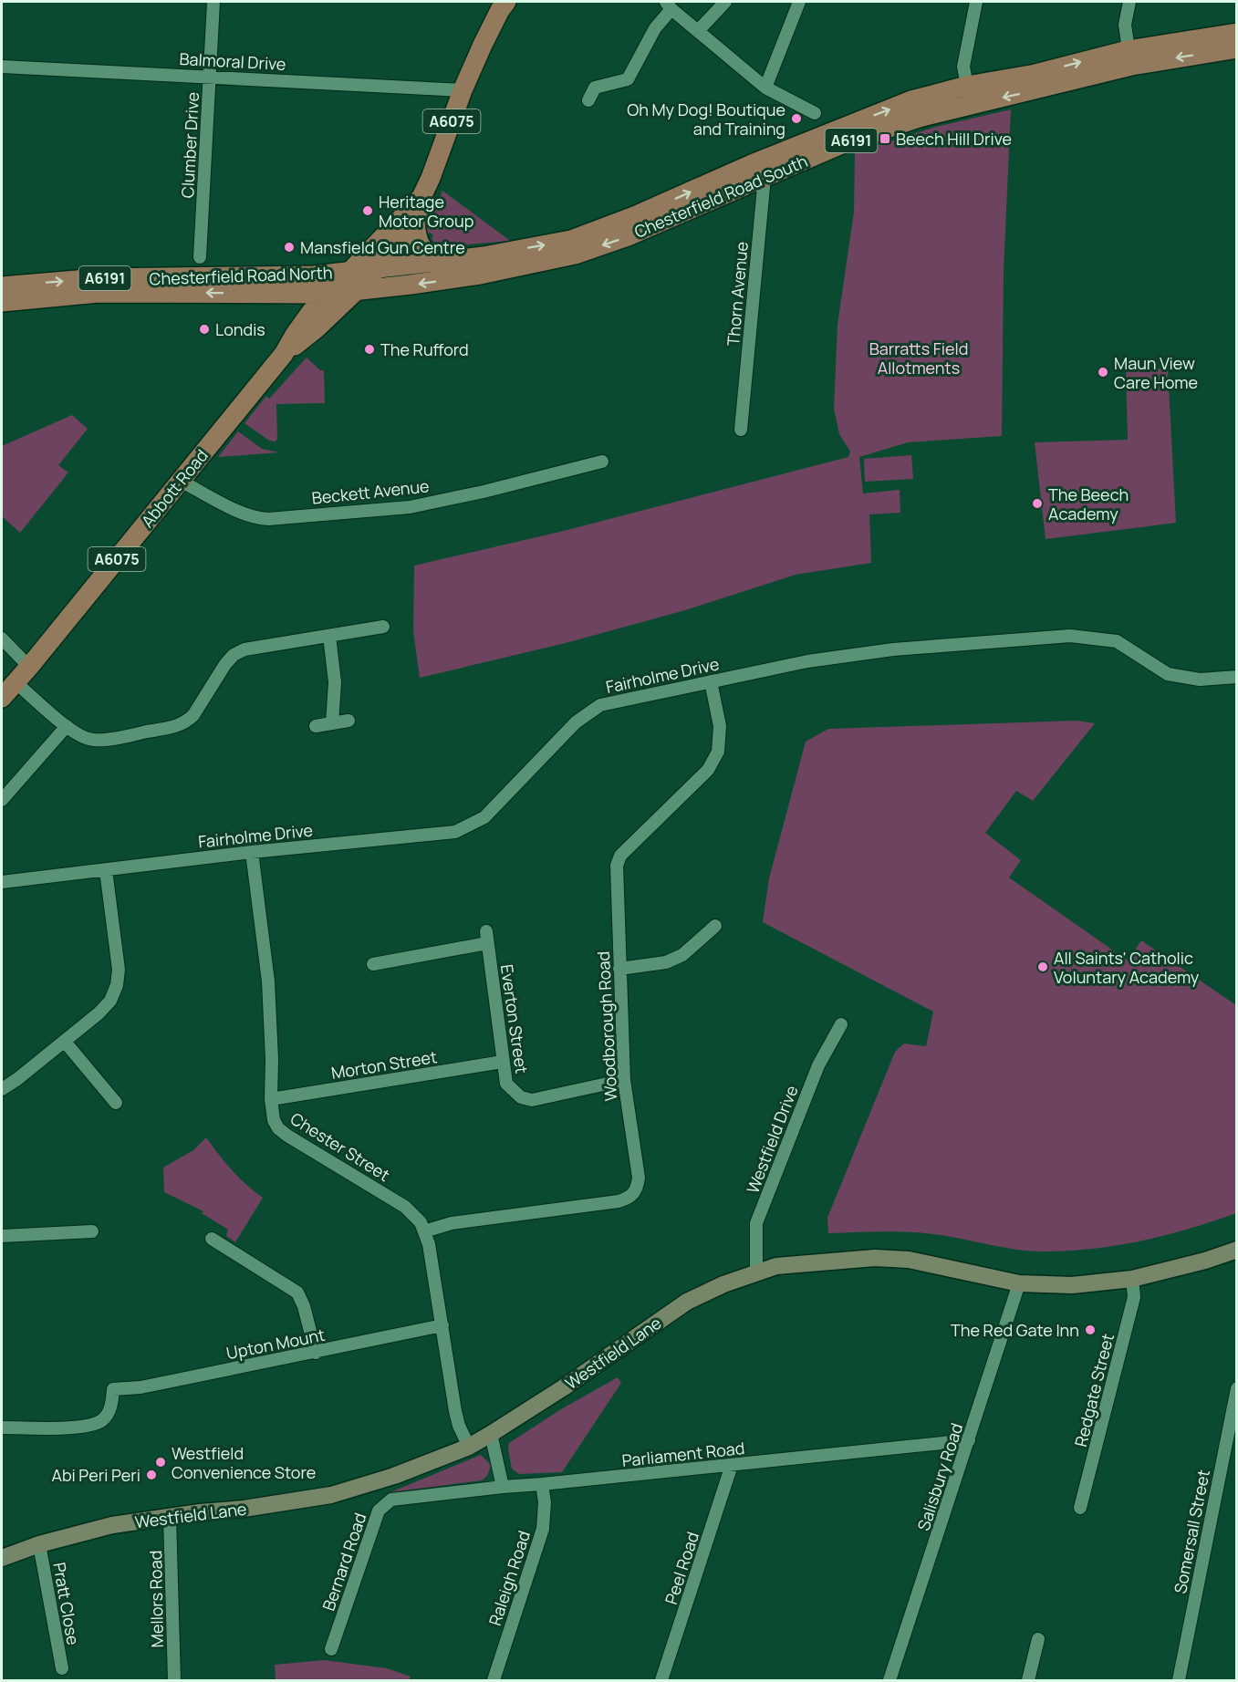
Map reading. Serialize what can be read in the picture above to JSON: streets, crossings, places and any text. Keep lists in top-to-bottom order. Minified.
{"streets":{"main road":["A6075","A6191","Chesterfield Road South","Chesterfield Road North","Abbott Road"],"street":["Balmoral Drive","Clumber Drive","Thorn Avenue","Beckett Avenue","Fairholme Drive","Everton Street","Woodborough Road","Morton Street","Westfield Drive","Chester Street","Upton Mount","Westfield Lane","Redgate Street","Parliament Road","Salisbury Road","Somersall Street","Bernard Road","Peel Road","Raleigh Road","Mellors Road","Pratt Close"]},"crossings":[["Balmoral Drive","A6075"],["Balmoral Drive","Clumber Drive"],["A6075","Chesterfield Road South"],["A6075","Chesterfield Road North"],["A6075","Abbott Road"],["Chesterfield Road South","Chesterfield Road North"],["Chesterfield Road South","Thorn Avenue"],["Chesterfield Road South","Abbott Road"],["Chesterfield Road North","Abbott Road"],["Abbott Road","Beckett Avenue"],["Fairholme Drive","Woodborough Road"],["Fairholme Drive","Chester Street"],["Everton Street","Woodborough Road"],["Everton Street","Morton Street"],["Woodborough Road","Chester Street"],["Morton Street","Chester Street"],["Westfield Drive","Westfield Lane"],["Chester Street","Upton Mount"],["Chester Street","Westfield Lane"],["Westfield Lane","Redgate Street"],["Westfield Lane","Salisbury Road"],["Westfield Lane","Mellors Road"],["Westfield Lane","Pratt Close"],["Parliament Road","Salisbury Road"],["Parliament Road","Bernard Road"],["Parliament Road","Peel Road"],["Parliament Road","Raleigh Road"]],"parks":["Barratts Field Allotments"],"places":{"other":["Oh My Dog! Boutique and Training","Heritage Motor Group","Mansfield Gun Centre","Londis","The Rufford","Maun View Care Home","The Beech Academy","All Saints' Catholic Voluntary Academy","The Red Gate Inn","Westfield Convenience Store","Abi Peri Peri"],"transit":["Beech Hill Drive"]}}
